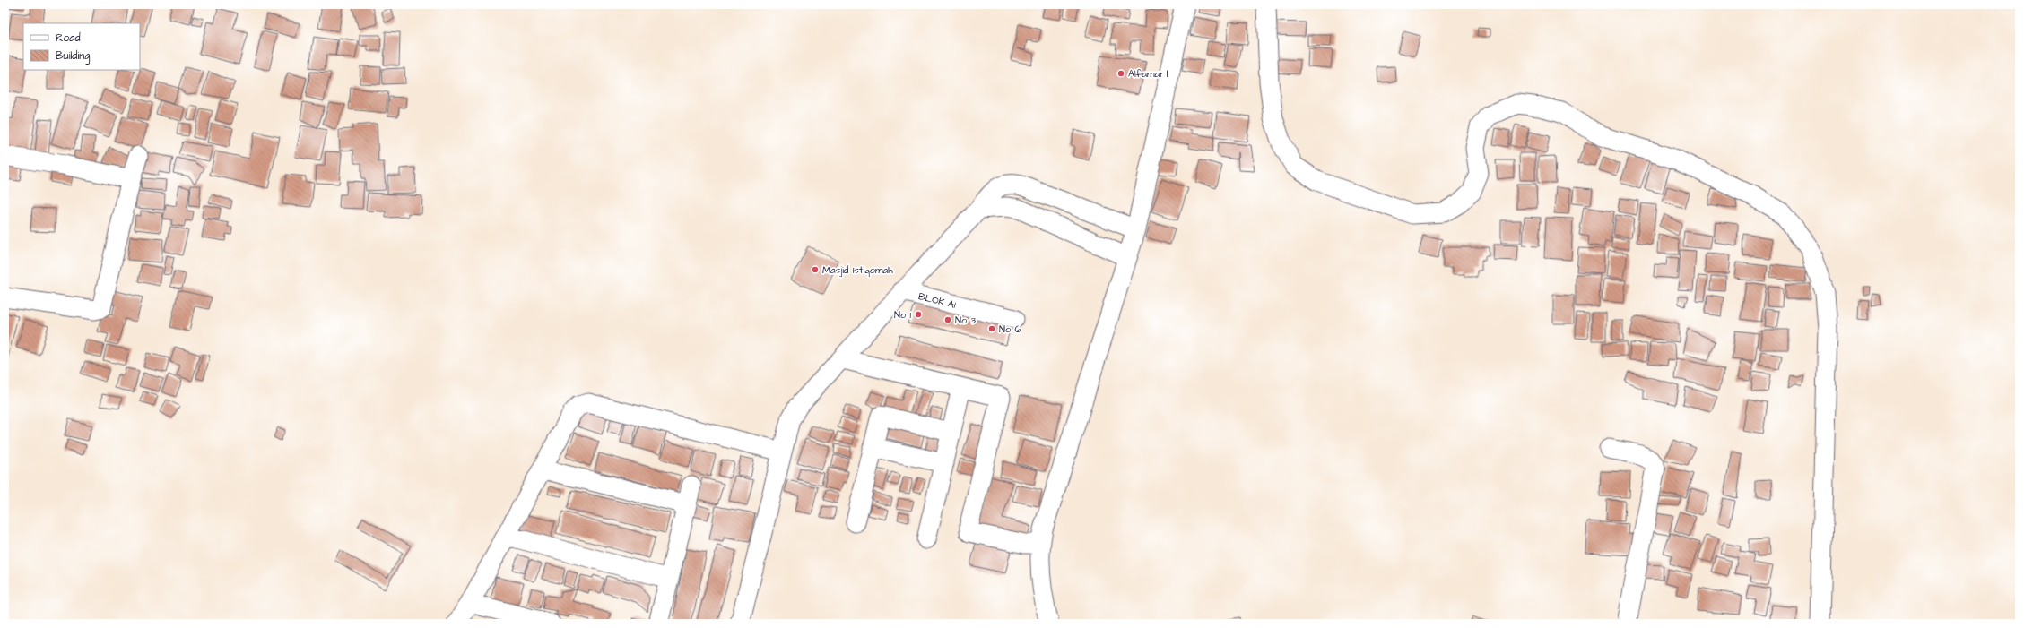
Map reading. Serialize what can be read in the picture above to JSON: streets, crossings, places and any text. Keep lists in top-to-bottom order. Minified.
{"streets":{"street":["BLOK A1"]},"places":["Alfamart","Masjid Istiqomah","No 1","No 3","No 6"],"legend":["Road","Building"]}
